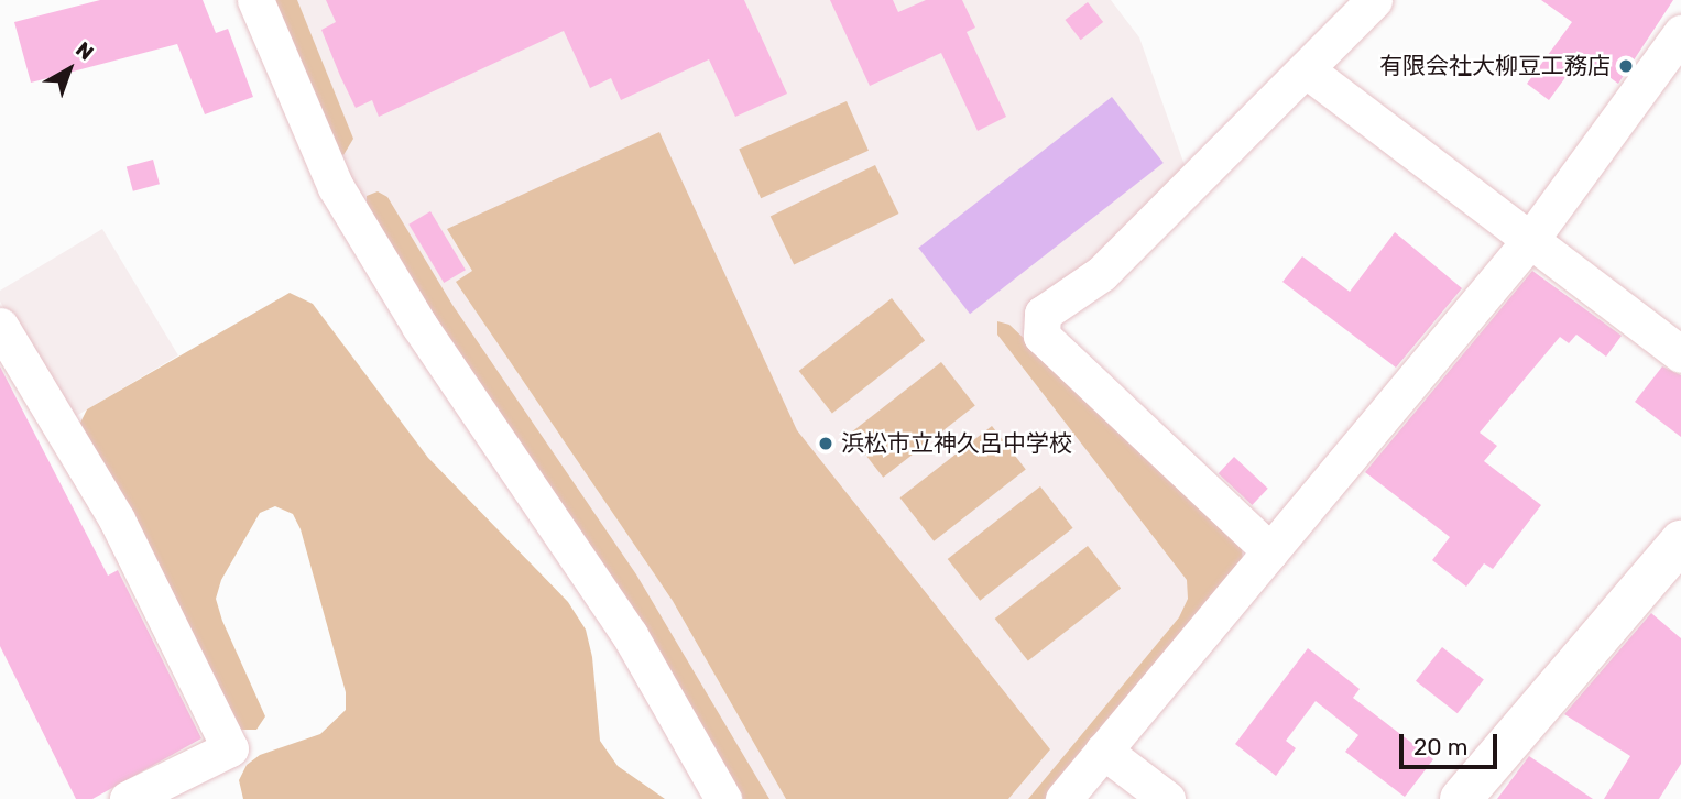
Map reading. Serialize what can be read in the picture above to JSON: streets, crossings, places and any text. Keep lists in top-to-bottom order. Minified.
{"places":["有限会社大柳豆工務店","浜松市立神久呂中学校"],"scale_bar":"20 m","north":"top right"}
